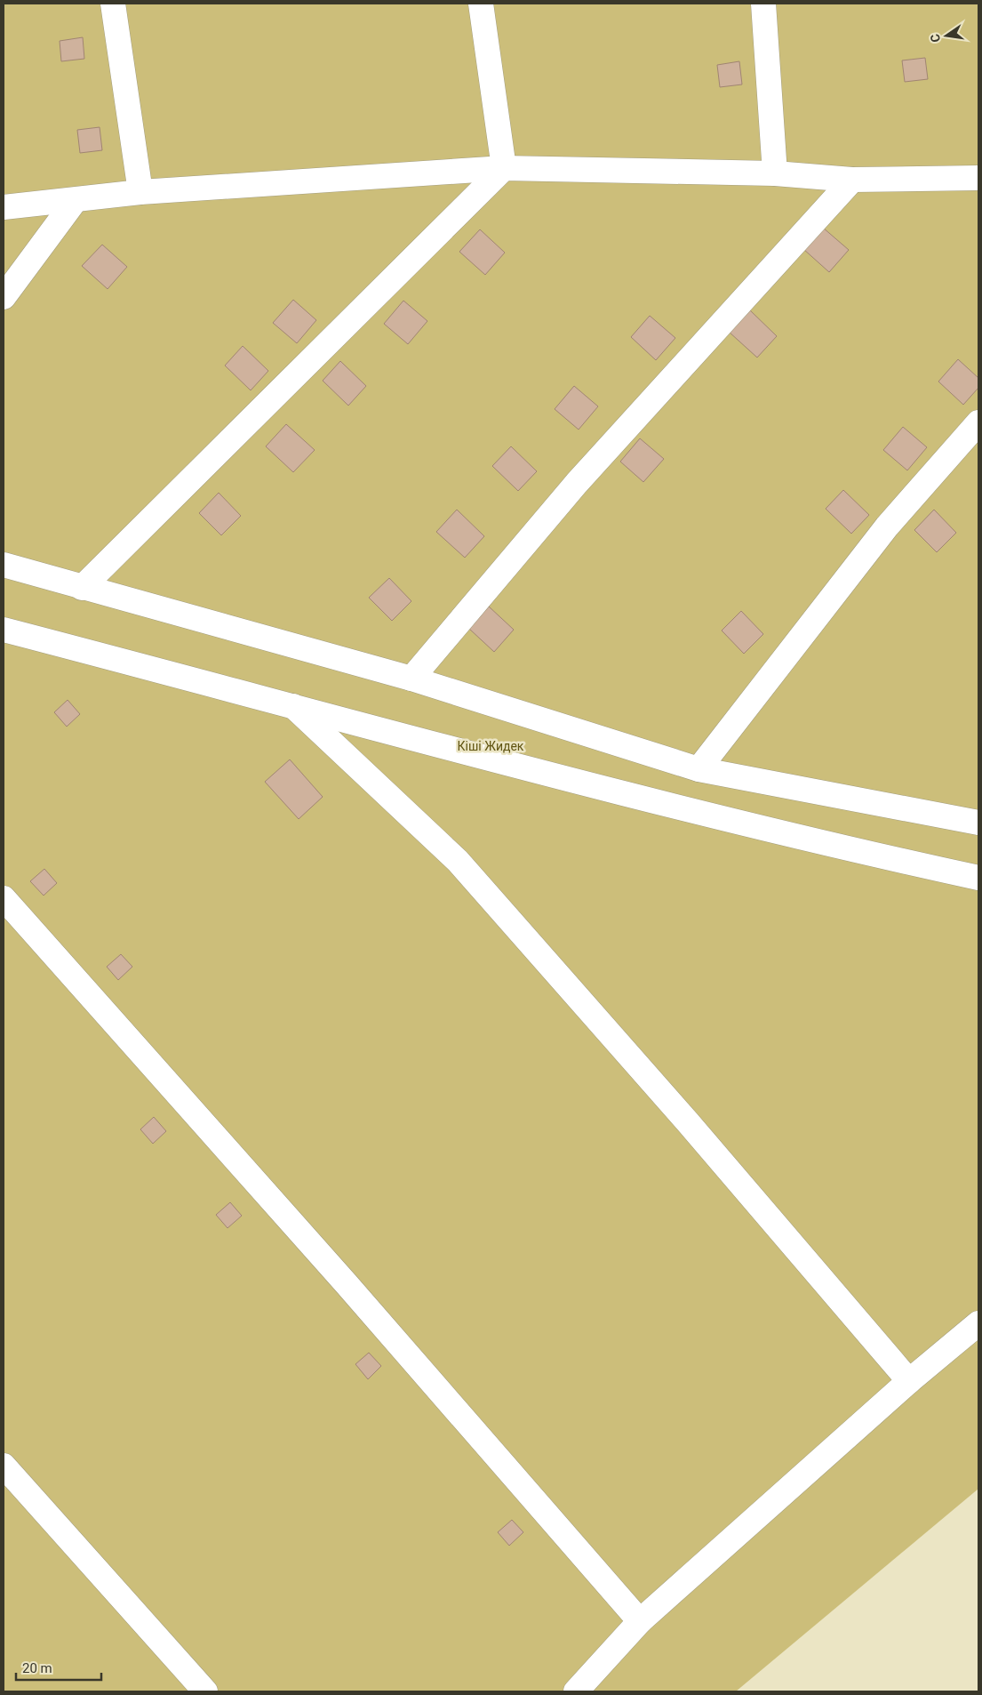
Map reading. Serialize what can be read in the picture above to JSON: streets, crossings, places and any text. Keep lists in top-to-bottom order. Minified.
{"parks":["Кіші Жидек"],"scale_bar":"20 m","north":"left"}
